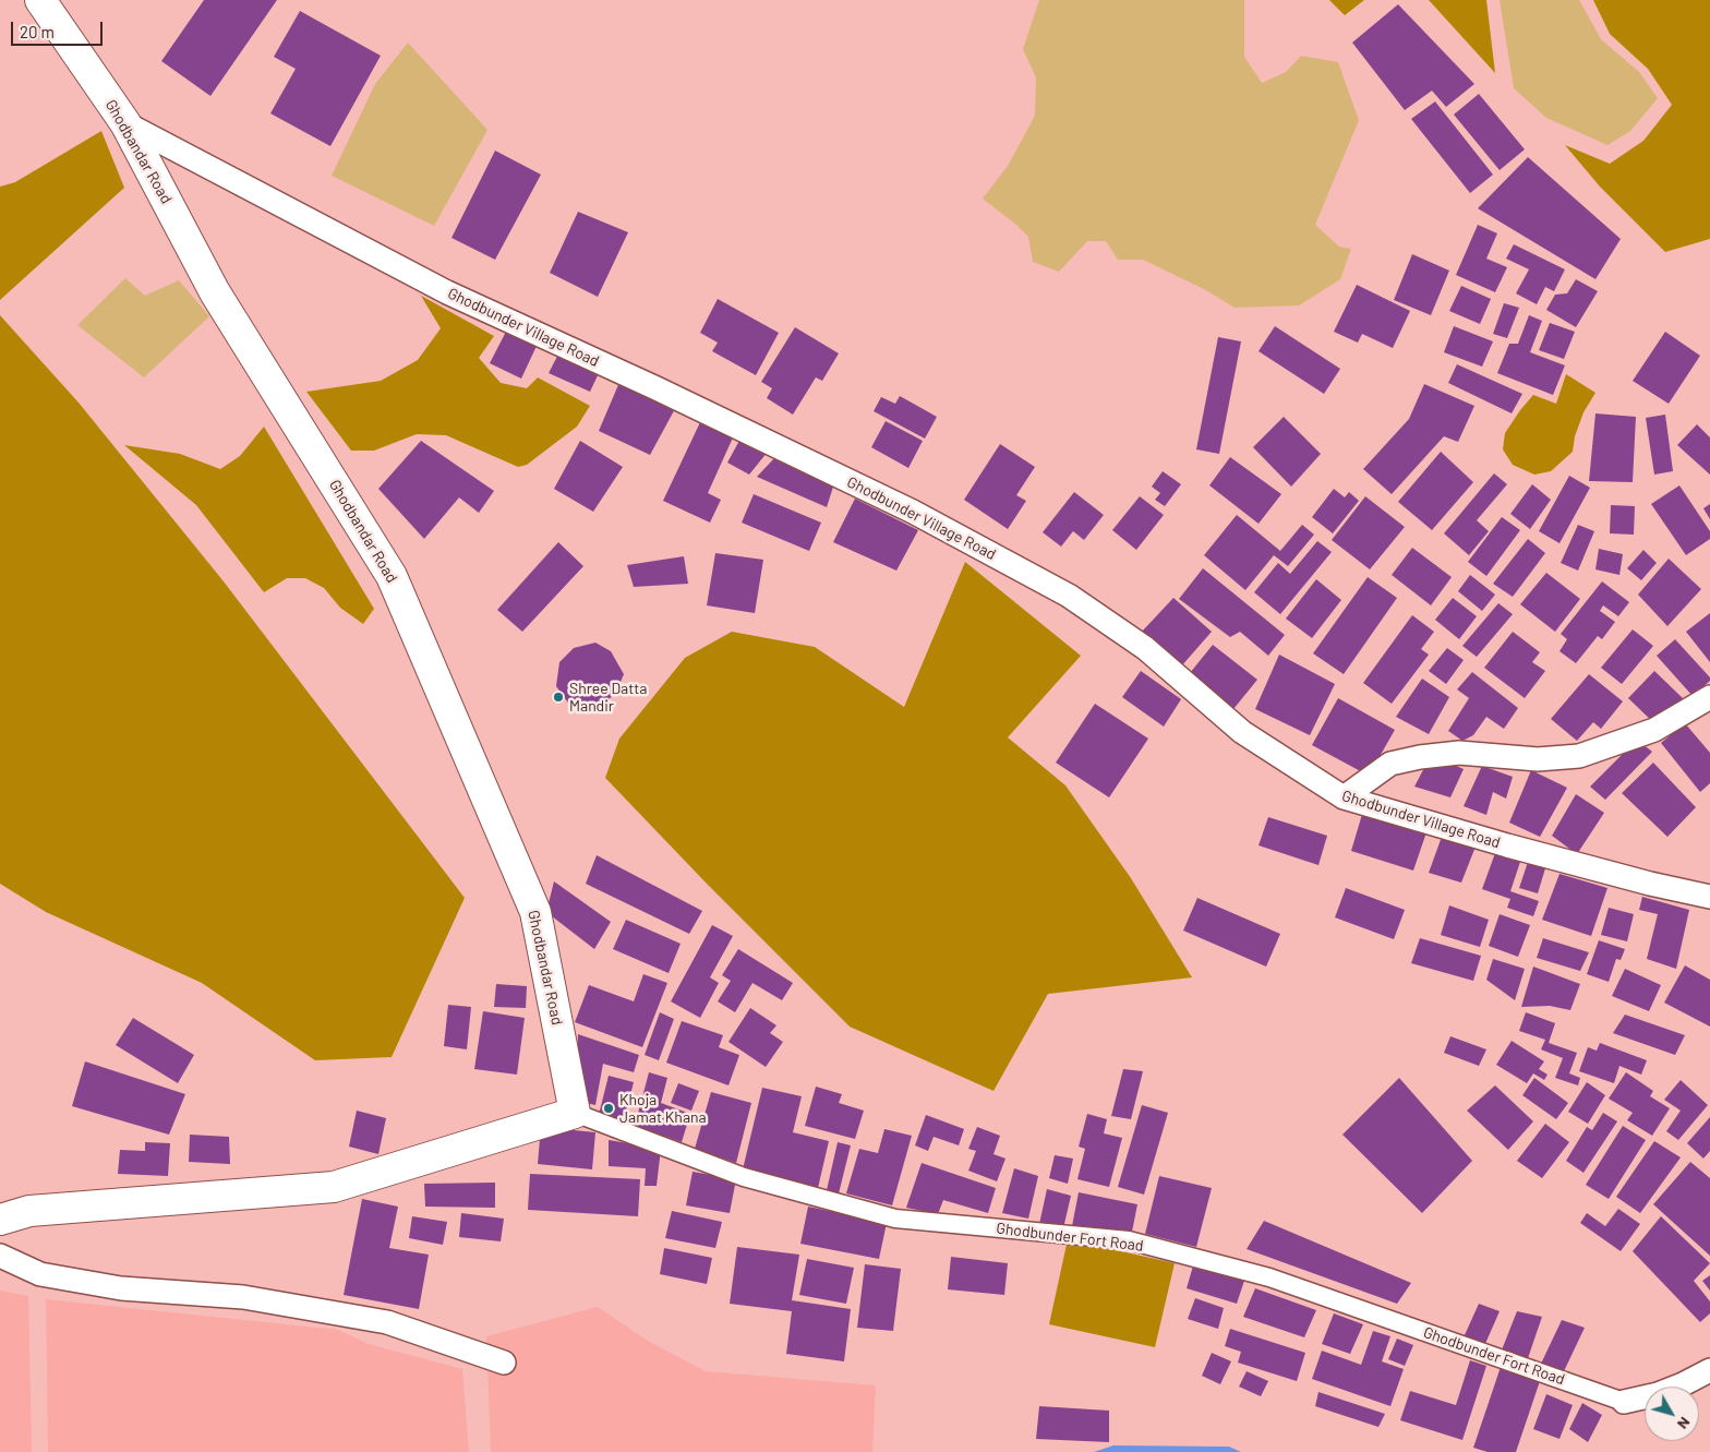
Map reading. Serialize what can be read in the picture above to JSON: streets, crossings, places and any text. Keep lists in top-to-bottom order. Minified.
{"streets":{"street":["Ghodbandar Road","Ghodbunder Village Road","Ghodbunder Fort Road"]},"crossings":[["Ghodbandar Road","Ghodbunder Village Road"],["Ghodbandar Road","Ghodbunder Fort Road"]],"places":["Shree Datta Mandir","Khoja Jamat Khana"],"scale_bar":"20 m","north":"bottom right"}
